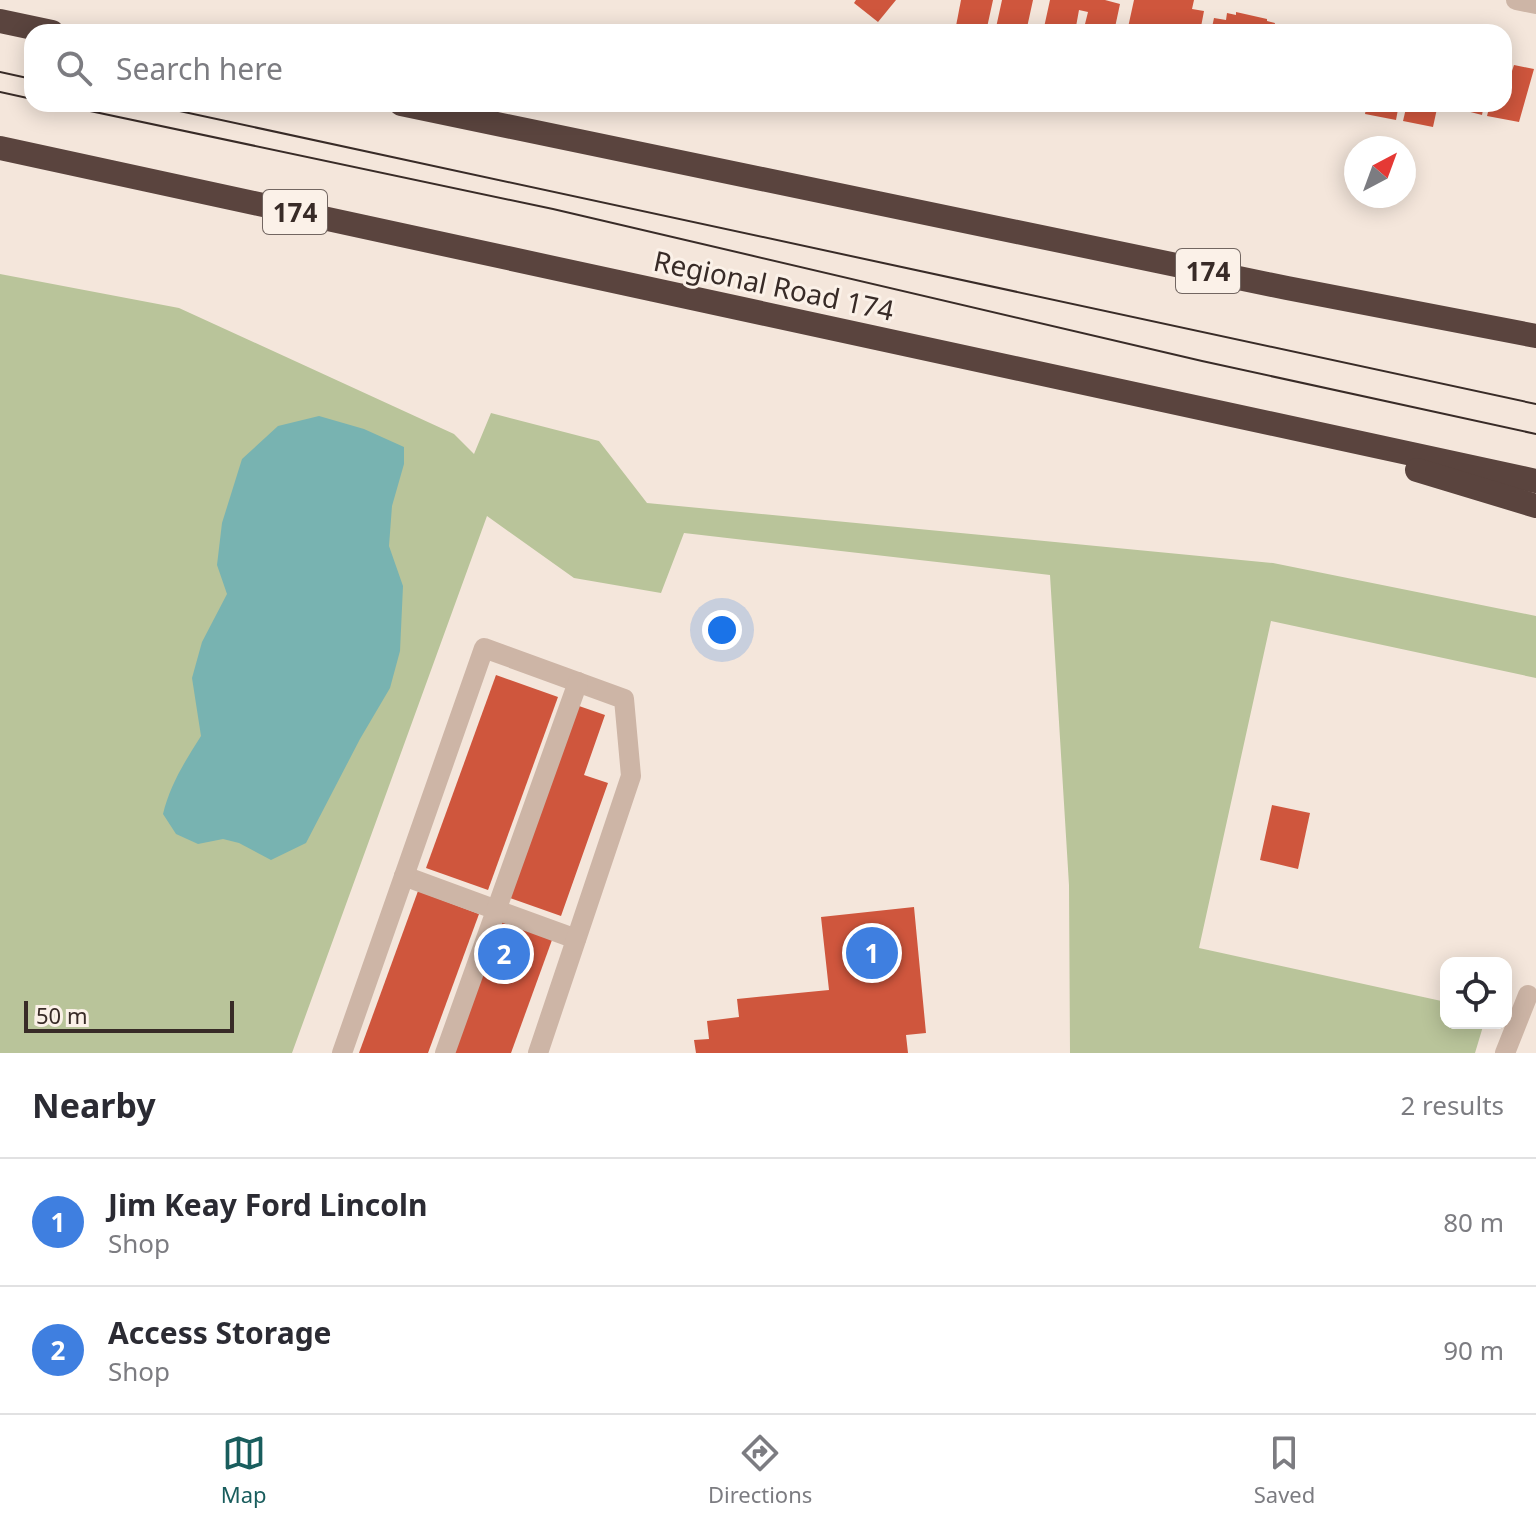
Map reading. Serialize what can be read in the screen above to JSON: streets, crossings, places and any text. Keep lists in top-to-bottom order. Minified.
{"streets":{"highway":["174","Regional Road 174"]},"scale_bar":"50 m","north":"top right","page":{"search":"Search here","pins":["1","2"],"scale":"50 m","heading":["Nearby","2 results"],"list":[{"mark":"1","name":"Jim Keay Ford Lincoln","note":"Shop","value":"80 m"},{"mark":"2","name":"Access Storage","note":"Shop","value":"90 m"}],"nav":["Map","Directions","Saved"]}}
